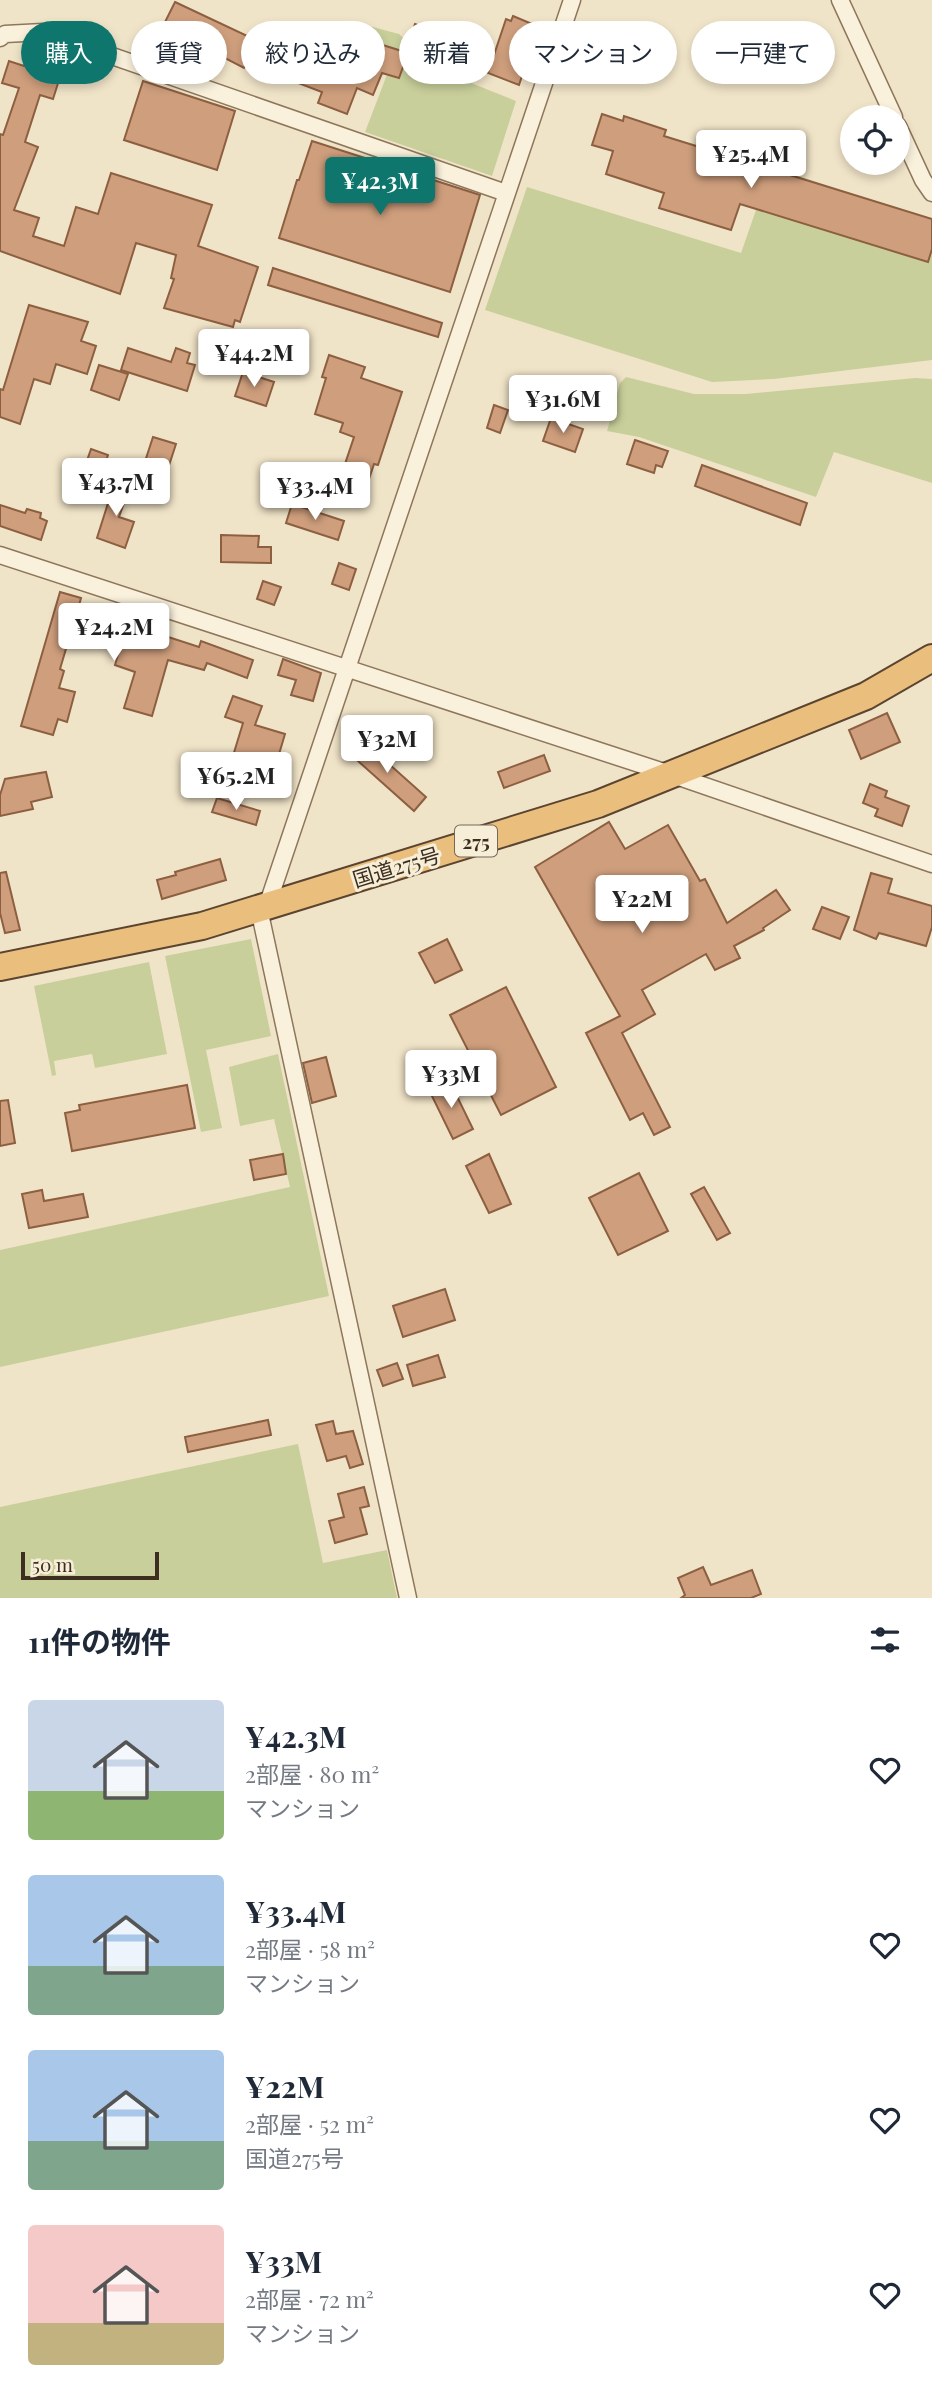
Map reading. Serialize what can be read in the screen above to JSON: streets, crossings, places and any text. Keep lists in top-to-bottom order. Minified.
{"streets":{"highway":["275","国道275号"]},"scale_bar":"50 m","page":{"chip":["購入","賃貸","絞り込み","新着","マンション","一戸建て"],"price":["¥25.4M","¥42.3M","¥44.2M","¥31.6M","¥43.7M","¥33.4M","¥24.2M","¥32M","¥65.2M","¥22M","¥33M"],"scale":"50 m","heading":"11件の物件","list":[{"name":"¥42.3M","note":"2部屋 · 80 m² · マンション"},{"name":"¥33.4M","note":"2部屋 · 58 m² · マンション"},{"name":"¥22M","note":"2部屋 · 52 m² · 国道275号"},{"name":"¥33M","note":"2部屋 · 72 m² · マンション"}]}}
